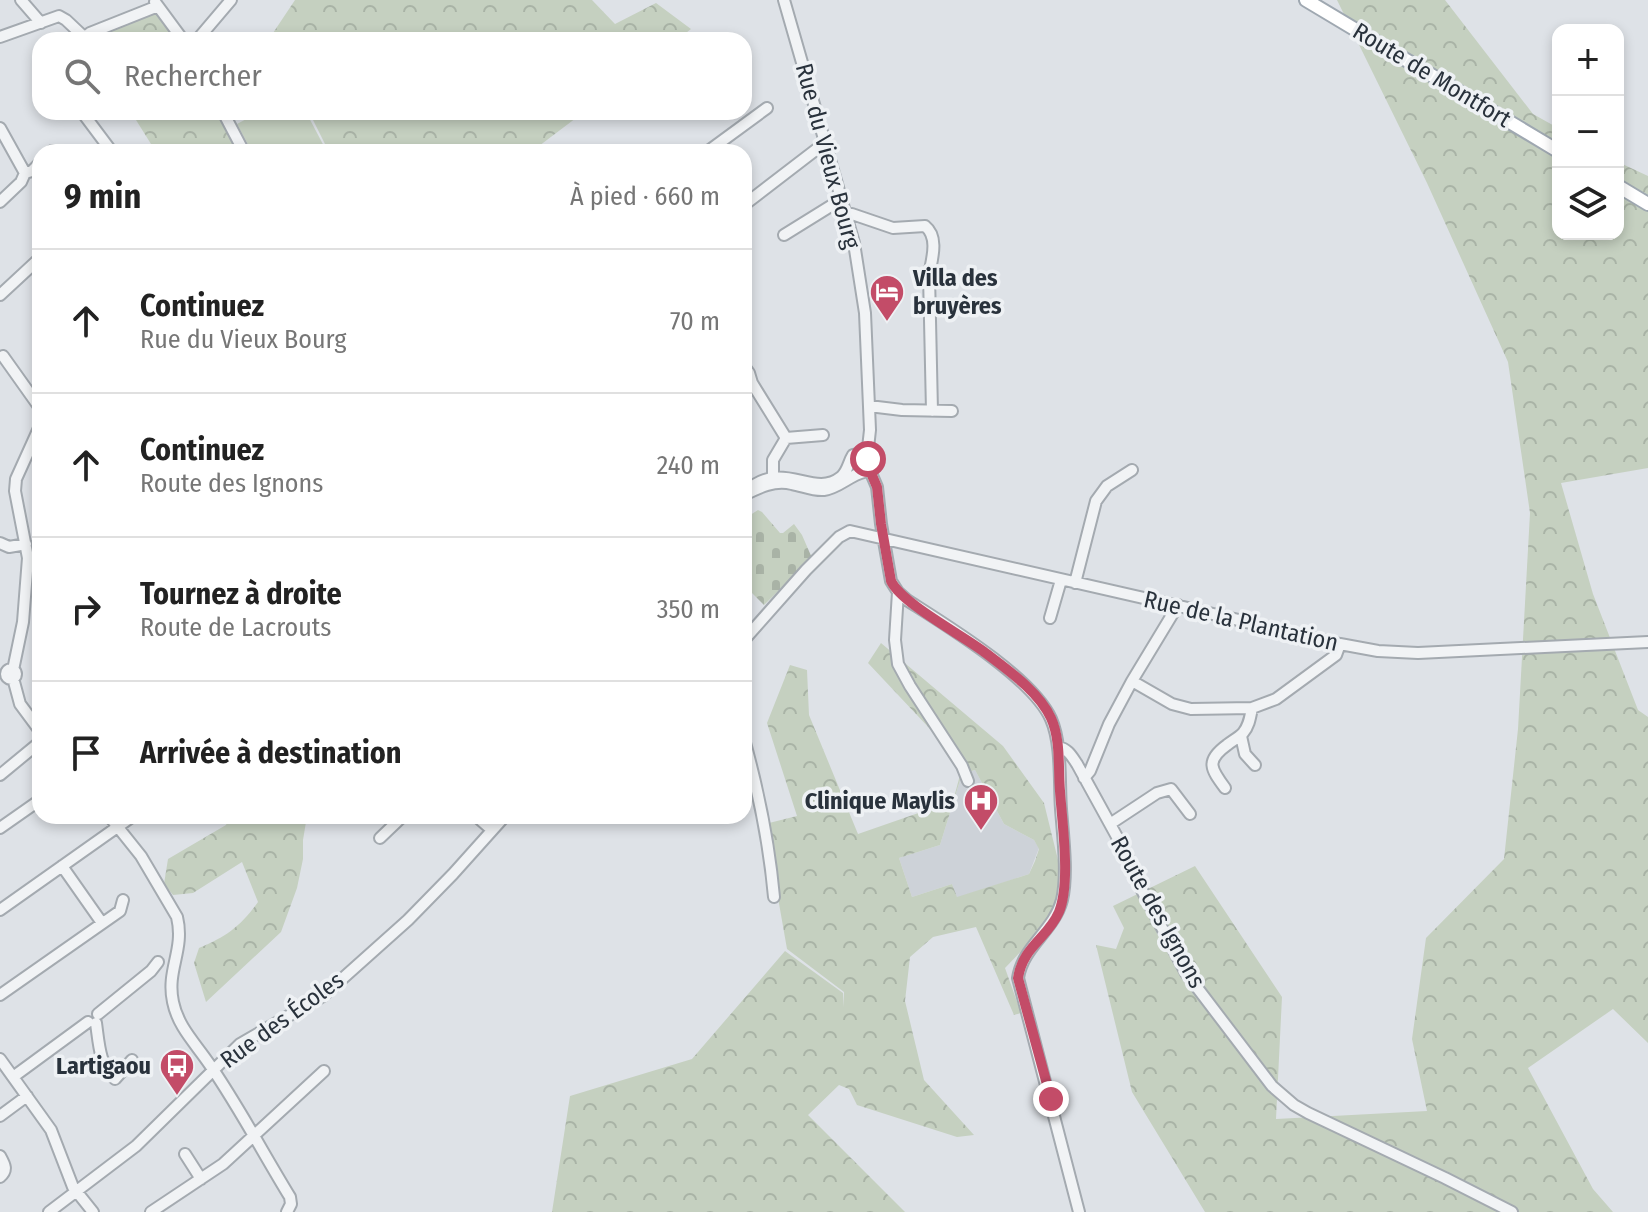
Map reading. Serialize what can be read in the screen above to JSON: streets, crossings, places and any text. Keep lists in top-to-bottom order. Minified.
{"streets":{"main road":["Route de Montfort"],"street":["Rue du Vieux Bourg","Rue de la Plantation","Route des Ignons","Rue des Écoles"]},"places":{"hotel":["Villa des bruyères"],"hospital":["Clinique Maylis"],"bus stop":["Lartigaou"]},"page":{"map_buttons":["+","−"],"search":"Rechercher","heading":["9 min","À pied · 660 m"],"list":[["Continuez","Rue du Vieux Bourg","70 m"],["Continuez","Route des Ignons","240 m"],["Tournez à droite","Route de Lacrouts","350 m"],"Arrivée à destination"]}}
